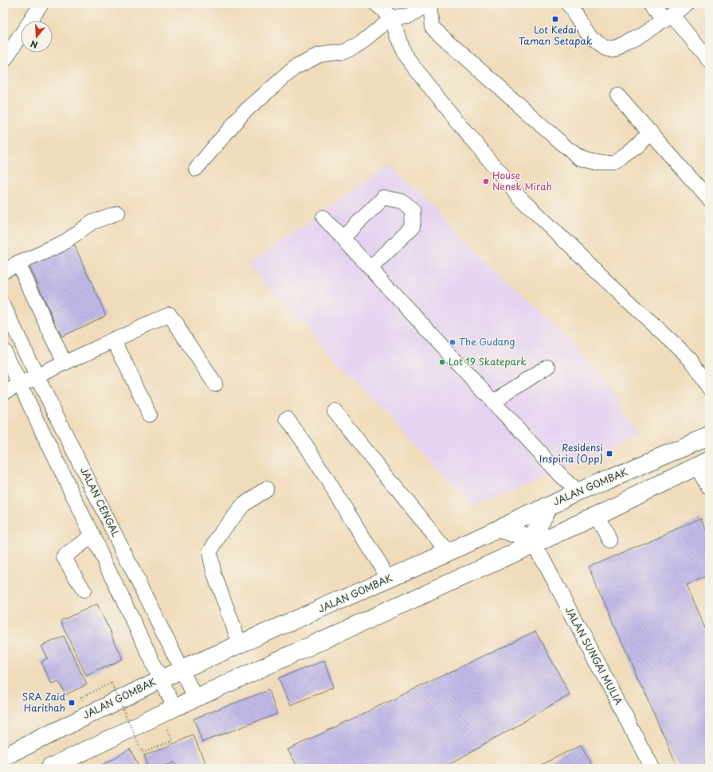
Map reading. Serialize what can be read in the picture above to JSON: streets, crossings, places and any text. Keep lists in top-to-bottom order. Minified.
{"streets":{"main road":["JALAN GOMBAK"],"street":["JALAN CENGAL","JALAN SUNGAI MULIA"]},"crossings":[["JALAN GOMBAK","JALAN CENGAL"]],"places":{"transit":["Lot Kedai Taman Setapak","Residensi Inspiria (Opp)","SRA Zaid Harithah"],"other":["House Nenek Mirah","The Gudang","Lot 19 Skatepark"]},"north":"bottom"}
